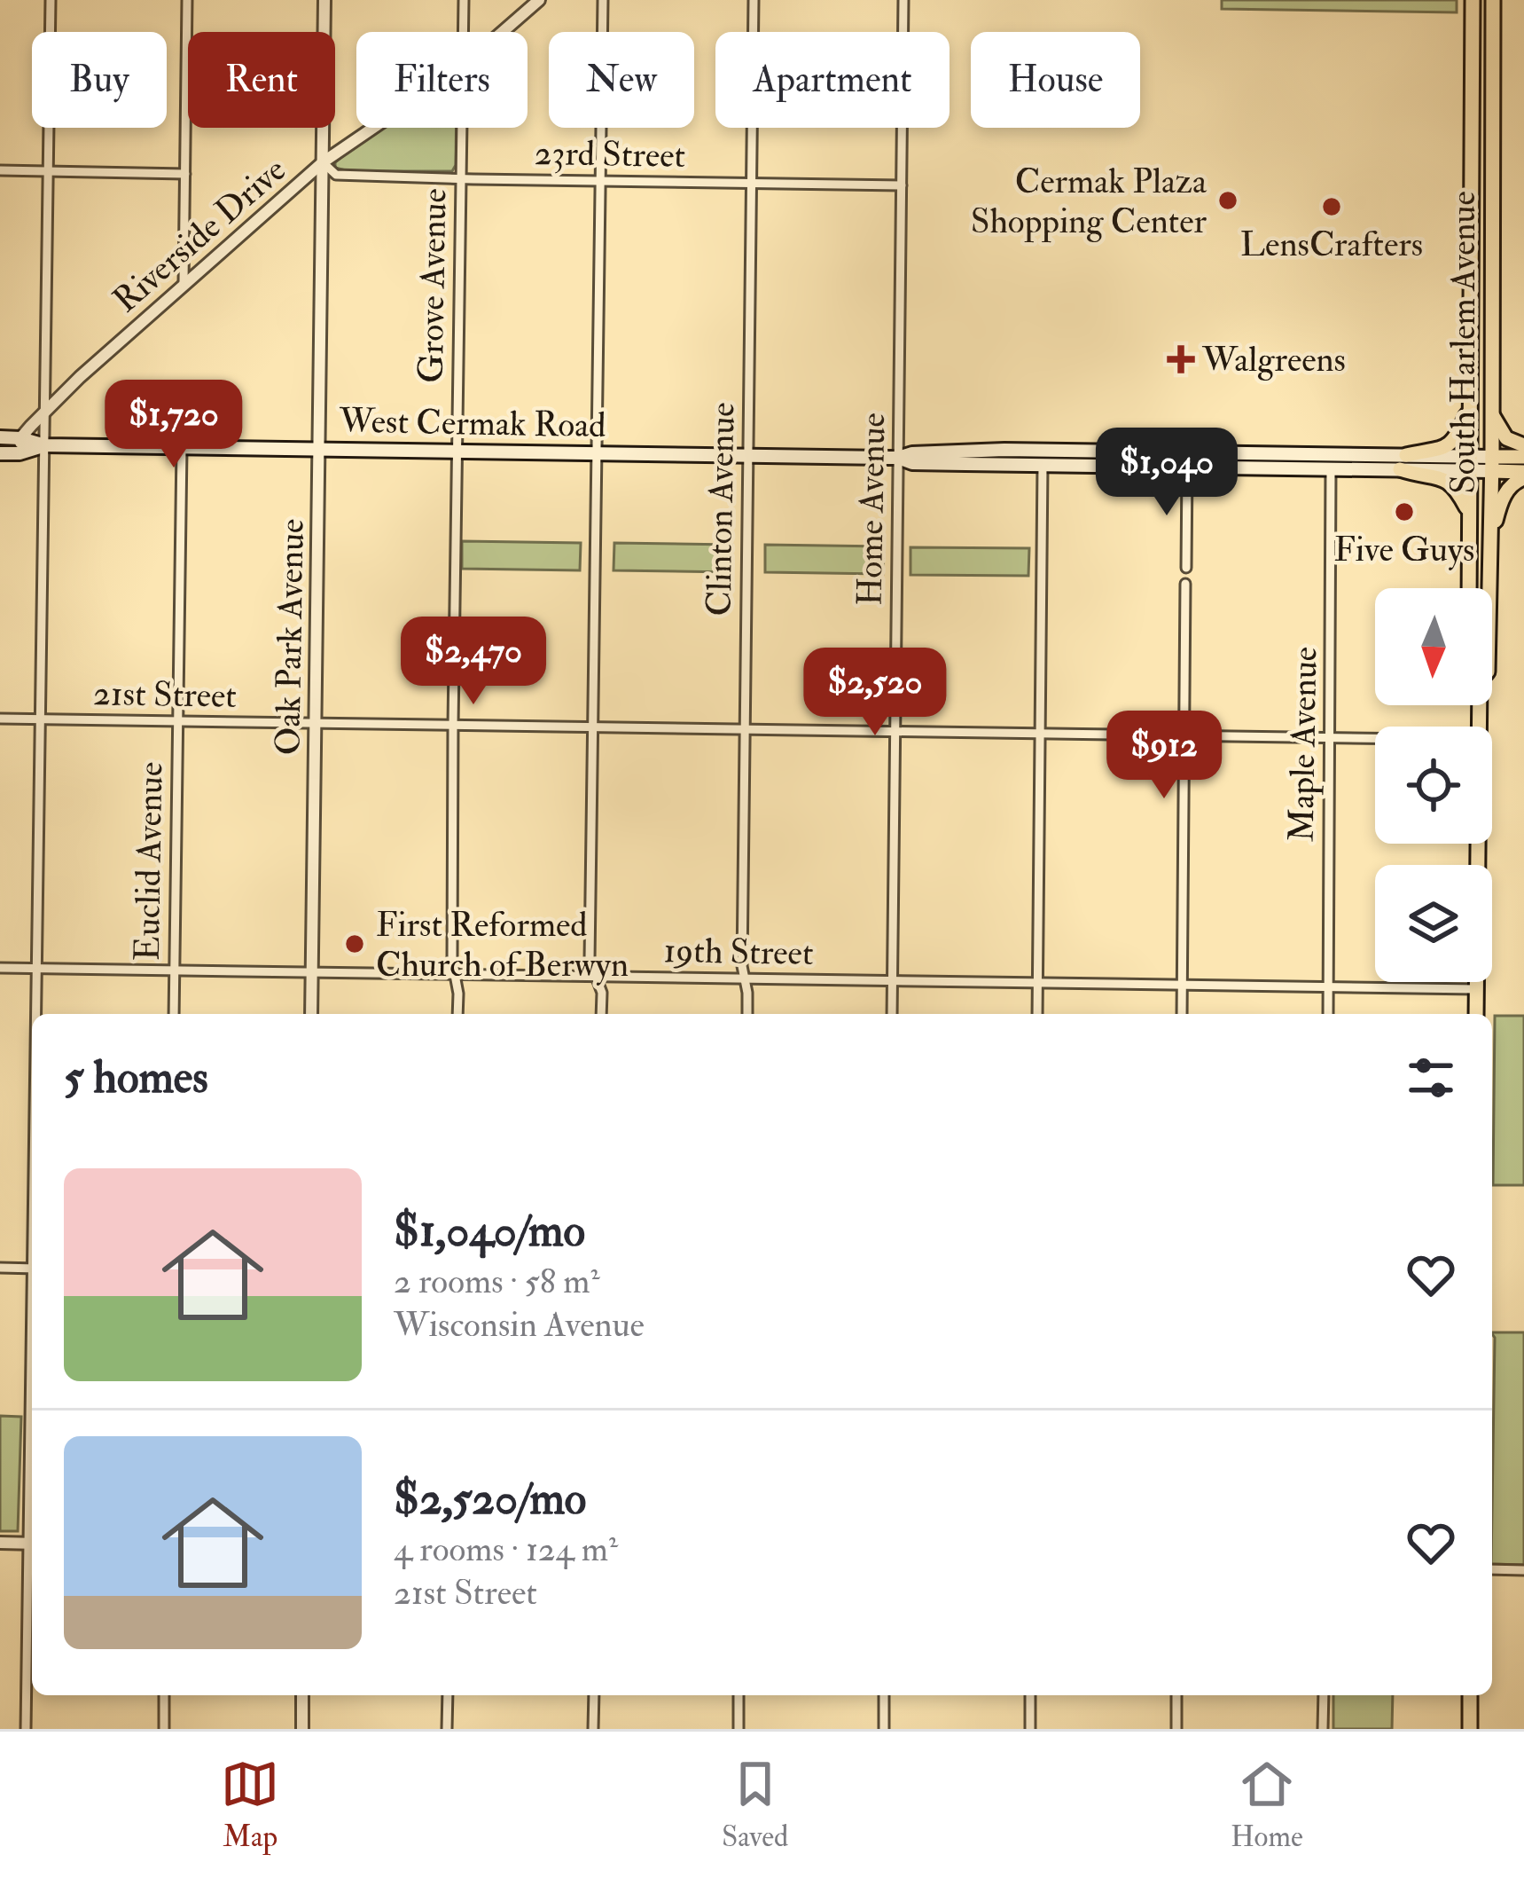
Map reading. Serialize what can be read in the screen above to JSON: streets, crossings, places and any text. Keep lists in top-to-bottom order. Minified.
{"streets":{"main road":["South Harlem Avenue","West Cermak Road"],"street":["23rd Street","Riverside Drive","Grove Avenue","Clinton Avenue","Home Avenue","Oak Park Avenue","21st Street","Maple Avenue","Euclid Avenue","19th Street"]},"crossings":[["23rd Street","Riverside Drive"],["23rd Street","Grove Avenue"],["23rd Street","Clinton Avenue"],["23rd Street","Home Avenue"],["23rd Street","Oak Park Avenue"],["Riverside Drive","West Cermak Road"],["Riverside Drive","Oak Park Avenue"],["Grove Avenue","West Cermak Road"],["Grove Avenue","21st Street"],["Grove Avenue","19th Street"],["South Harlem Avenue","West Cermak Road"],["South Harlem Avenue","19th Street"],["West Cermak Road","Clinton Avenue"],["West Cermak Road","Home Avenue"],["West Cermak Road","Oak Park Avenue"],["West Cermak Road","Maple Avenue"],["West Cermak Road","Euclid Avenue"],["Clinton Avenue","21st Street"],["Clinton Avenue","19th Street"],["Home Avenue","21st Street"],["Home Avenue","19th Street"],["Oak Park Avenue","21st Street"],["Oak Park Avenue","19th Street"],["21st Street","Maple Avenue"],["21st Street","Euclid Avenue"],["Maple Avenue","19th Street"],["Euclid Avenue","19th Street"]],"places":{"other":["Cermak Plaza Shopping Center","LensCrafters","Five Guys","First Reformed Church of Berwyn"],"health":["Walgreens"]},"north":"bottom","page":{"chip":["Buy","Rent","Filters","New","Apartment","House"],"price":["$1,720","$1,040","$2,470","$2,520","$912"],"heading":"5 homes","list":[{"name":"$1,040/mo","note":"2 rooms · 58 m² · Wisconsin Avenue"},{"name":"$2,520/mo","note":"4 rooms · 124 m² · 21st Street"}],"tabs":["Map","Saved","Home"]}}
